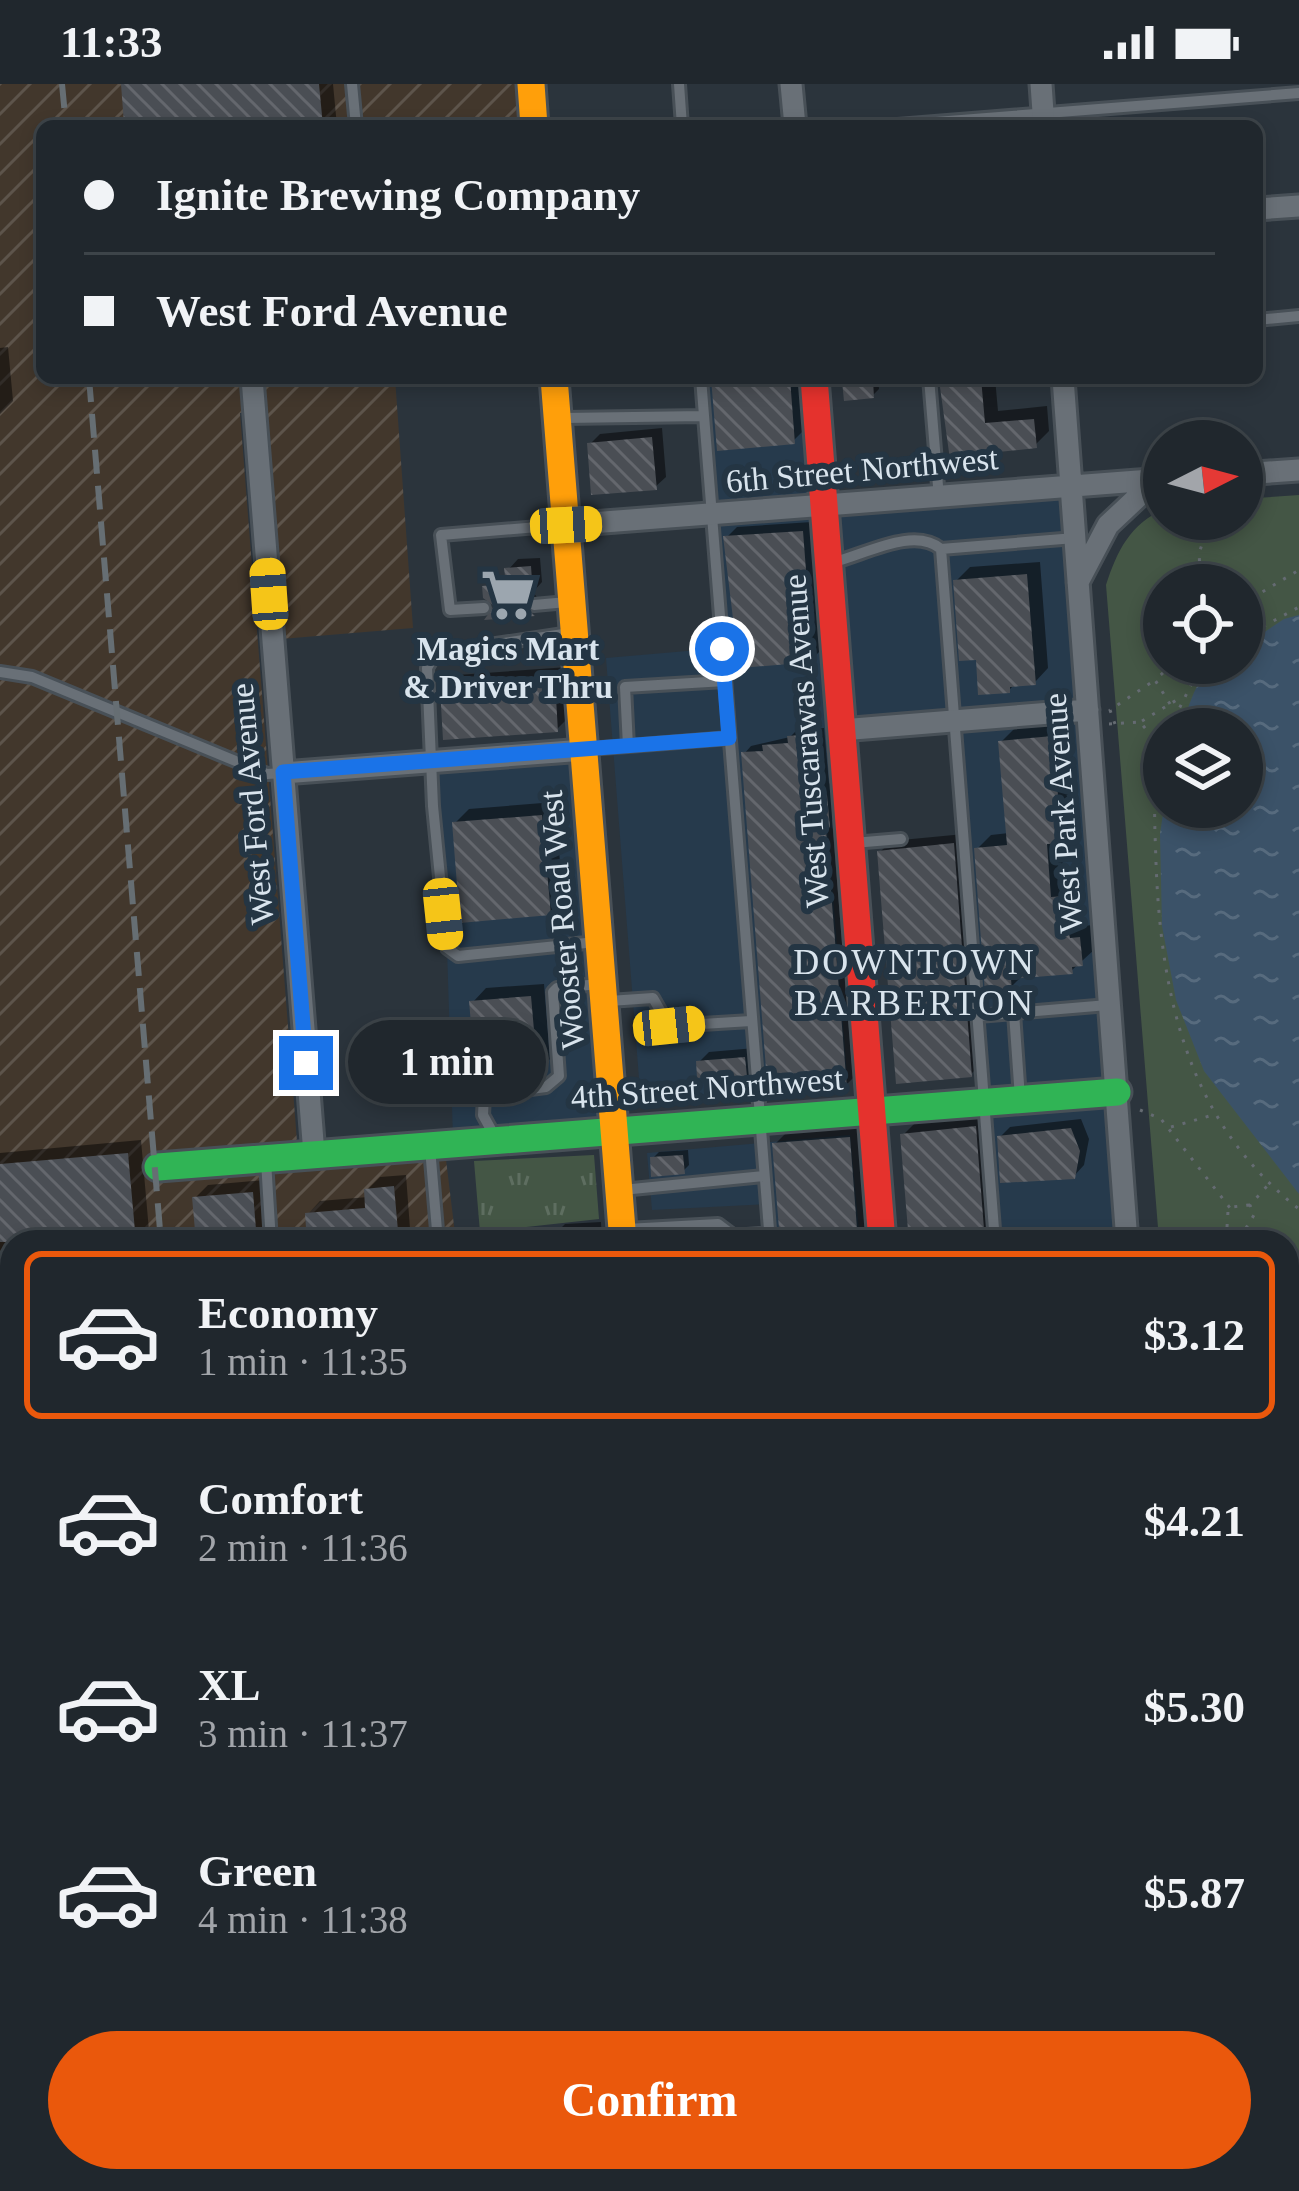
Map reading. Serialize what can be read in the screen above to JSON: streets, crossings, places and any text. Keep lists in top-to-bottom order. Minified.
{"streets":{"street":["6th Street Northwest","West Tuscarawas Avenue","West Ford Avenue","West Park Avenue","Wooster Road West","4th Street Northwest"]},"crossings":[["6th Street Northwest","West Tuscarawas Avenue"],["6th Street Northwest","West Park Avenue"],["6th Street Northwest","Wooster Road West"],["West Tuscarawas Avenue","4th Street Northwest"],["West Ford Avenue","4th Street Northwest"],["West Park Avenue","4th Street Northwest"],["Wooster Road West","4th Street Northwest"]],"districts":["DOWNTOWN BARBERTON"],"places":{"supermarket":["Magics Mart & Driver Thru"]},"north":"right","page":{"status":"11:33","banner":["Ignite Brewing Company","West Ford Avenue"],"bubble":"1 min","list":[{"name":"Economy","note":"1 min · 11:35","value":"$3.12"},{"name":"Comfort","note":"2 min · 11:36","value":"$4.21"},{"name":"XL","note":"3 min · 11:37","value":"$5.30"},{"name":"Green","note":"4 min · 11:38","value":"$5.87"}],"buttons":"Confirm"}}
